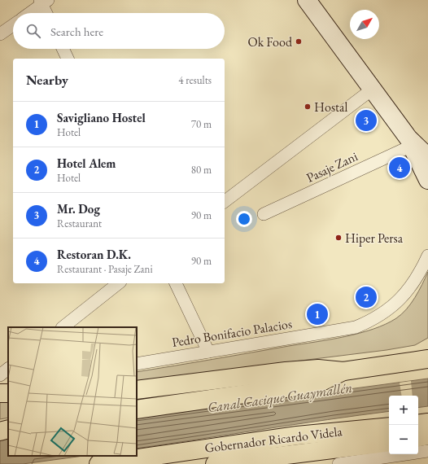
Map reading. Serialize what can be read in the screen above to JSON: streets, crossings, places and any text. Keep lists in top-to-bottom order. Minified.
{"streets":{"highway":["Gobernador Ricardo Videla"],"street":["Pasaje Zani","Pedro Bonifacio Palacios"]},"water":["Canal Cacique Guaymallén"],"places":["Ok Food","Hostal","Hiper Persa"],"north":"top right","page":{"search":"Search here","heading":["Nearby","4 results"],"list":[{"mark":"1","name":"Savigliano Hostel","note":"Hotel","value":"70 m"},{"mark":"2","name":"Hotel Alem","note":"Hotel","value":"80 m"},{"mark":"3","name":"Mr. Dog","note":"Restaurant","value":"90 m"},{"mark":"4","name":"Restoran D.K.","note":"Restaurant · Pasaje Zani","value":"90 m"}],"pins":["3","4","2","1"],"map_buttons":["+","−"]}}
